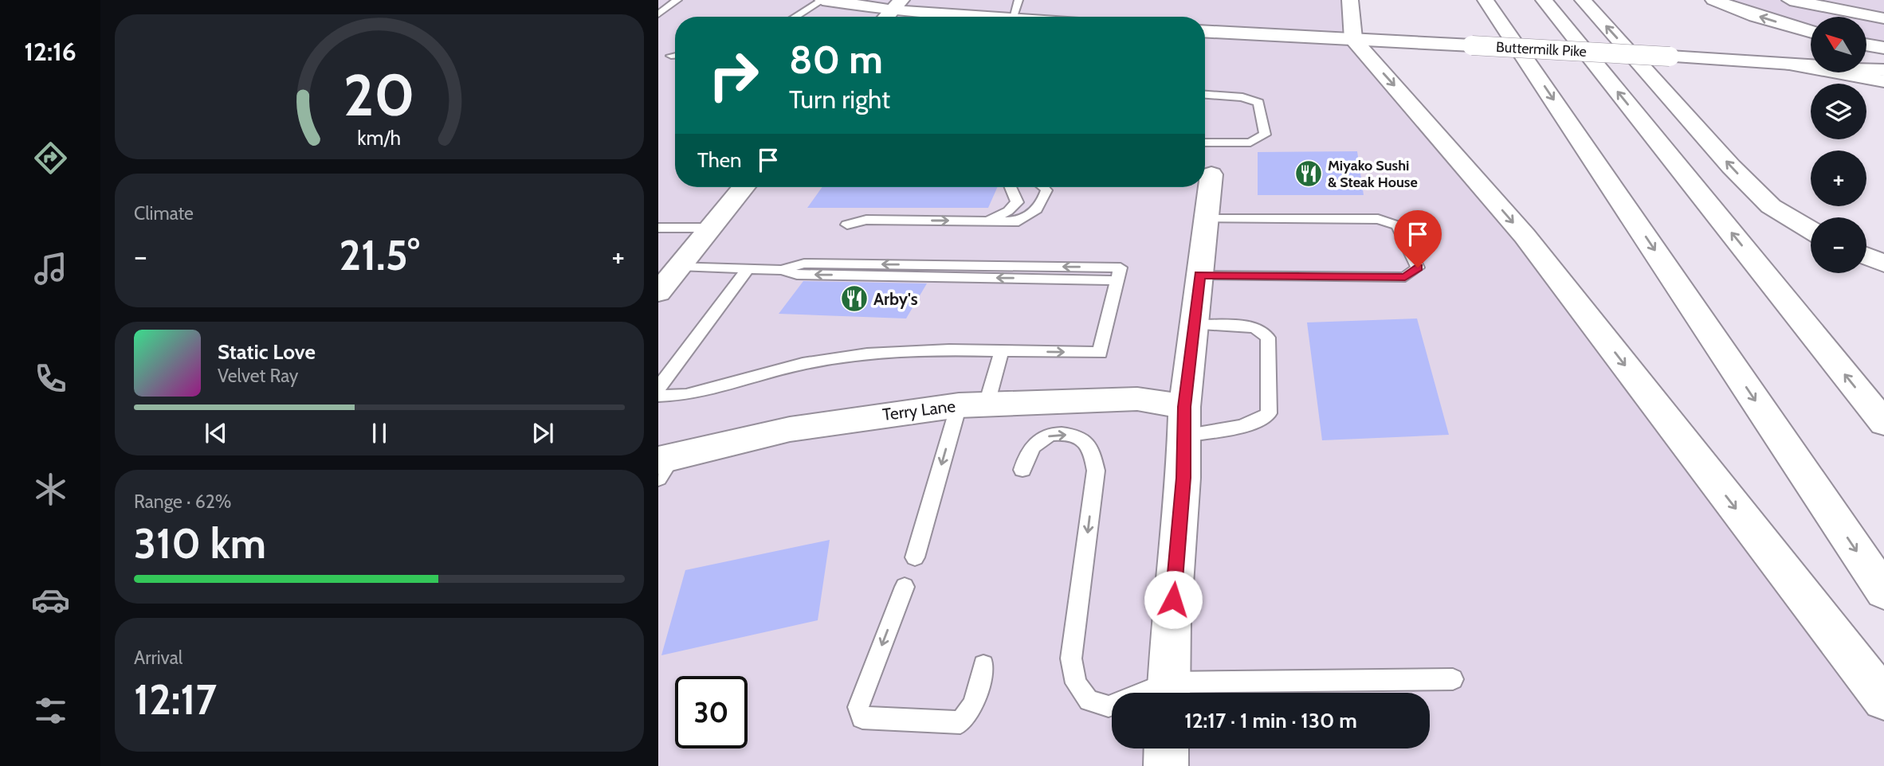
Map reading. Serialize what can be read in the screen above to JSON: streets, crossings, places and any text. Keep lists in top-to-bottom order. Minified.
{"streets":{"main road":["Buttermilk Pike","Terry Lane"]},"places":{"restaurant":["Miyako Sushi & Steak House","Arby's"]},"north":"top left","page":{"tabs":"12:16","map_buttons":["+","−"],"turn":["80 m","Turn right"],"then":"Then","tile":["Climate",["Range · 62%","310 km"],["Arrival","12:17"]],"heat":["−","21.5°","+"],"song":["Static Love","Velvet Ray"],"limit":"30","trip":"12:17 · 1 min · 130 m","gauge":["20","km/h"]}}
